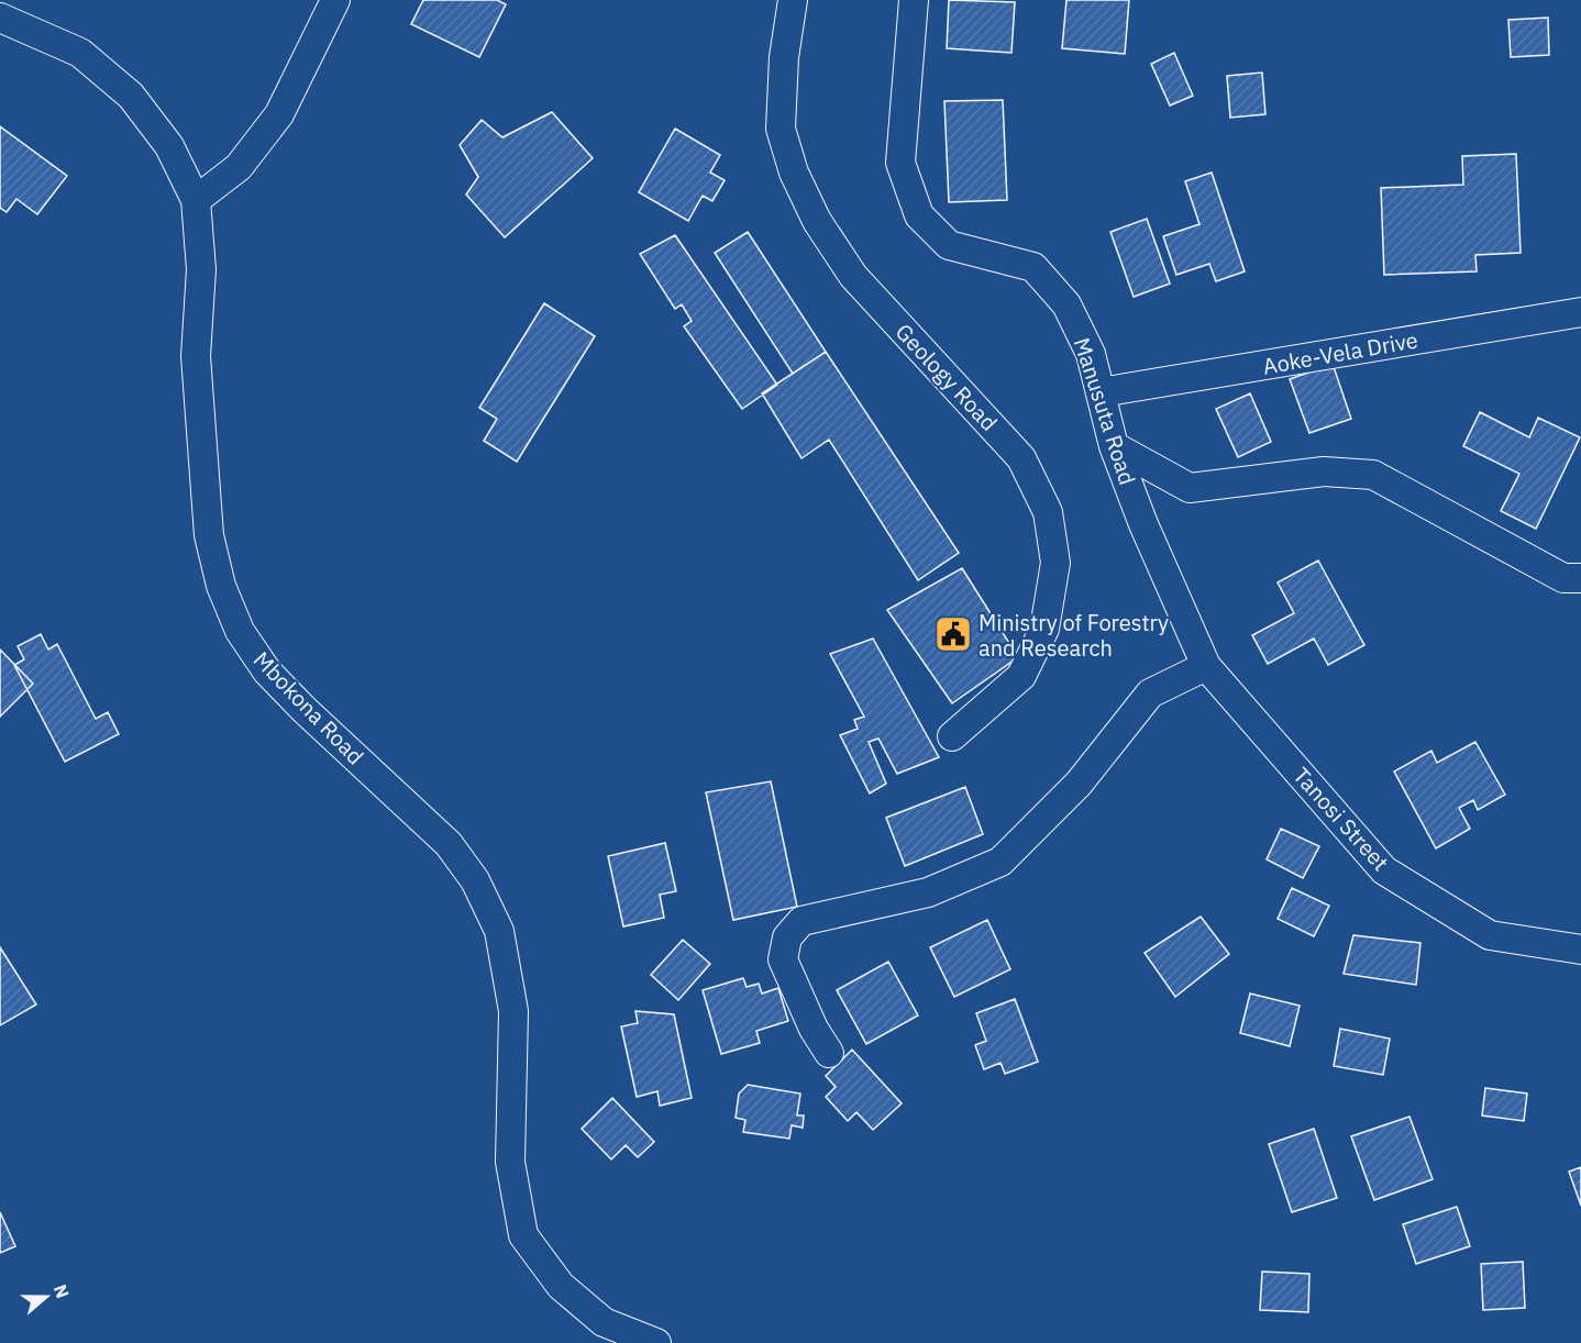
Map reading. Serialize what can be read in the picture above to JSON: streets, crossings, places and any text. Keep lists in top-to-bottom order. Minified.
{"streets":{"street":["Aoke-Vela Drive","Geology Road","Manusuta Road","Mbokona Road","Tanosi Street"]},"crossings":[["Aoke-Vela Drive","Manusuta Road"],["Manusuta Road","Tanosi Street"]],"places":{"public building":["Ministry of Forestry and Research"]},"north":"right"}
